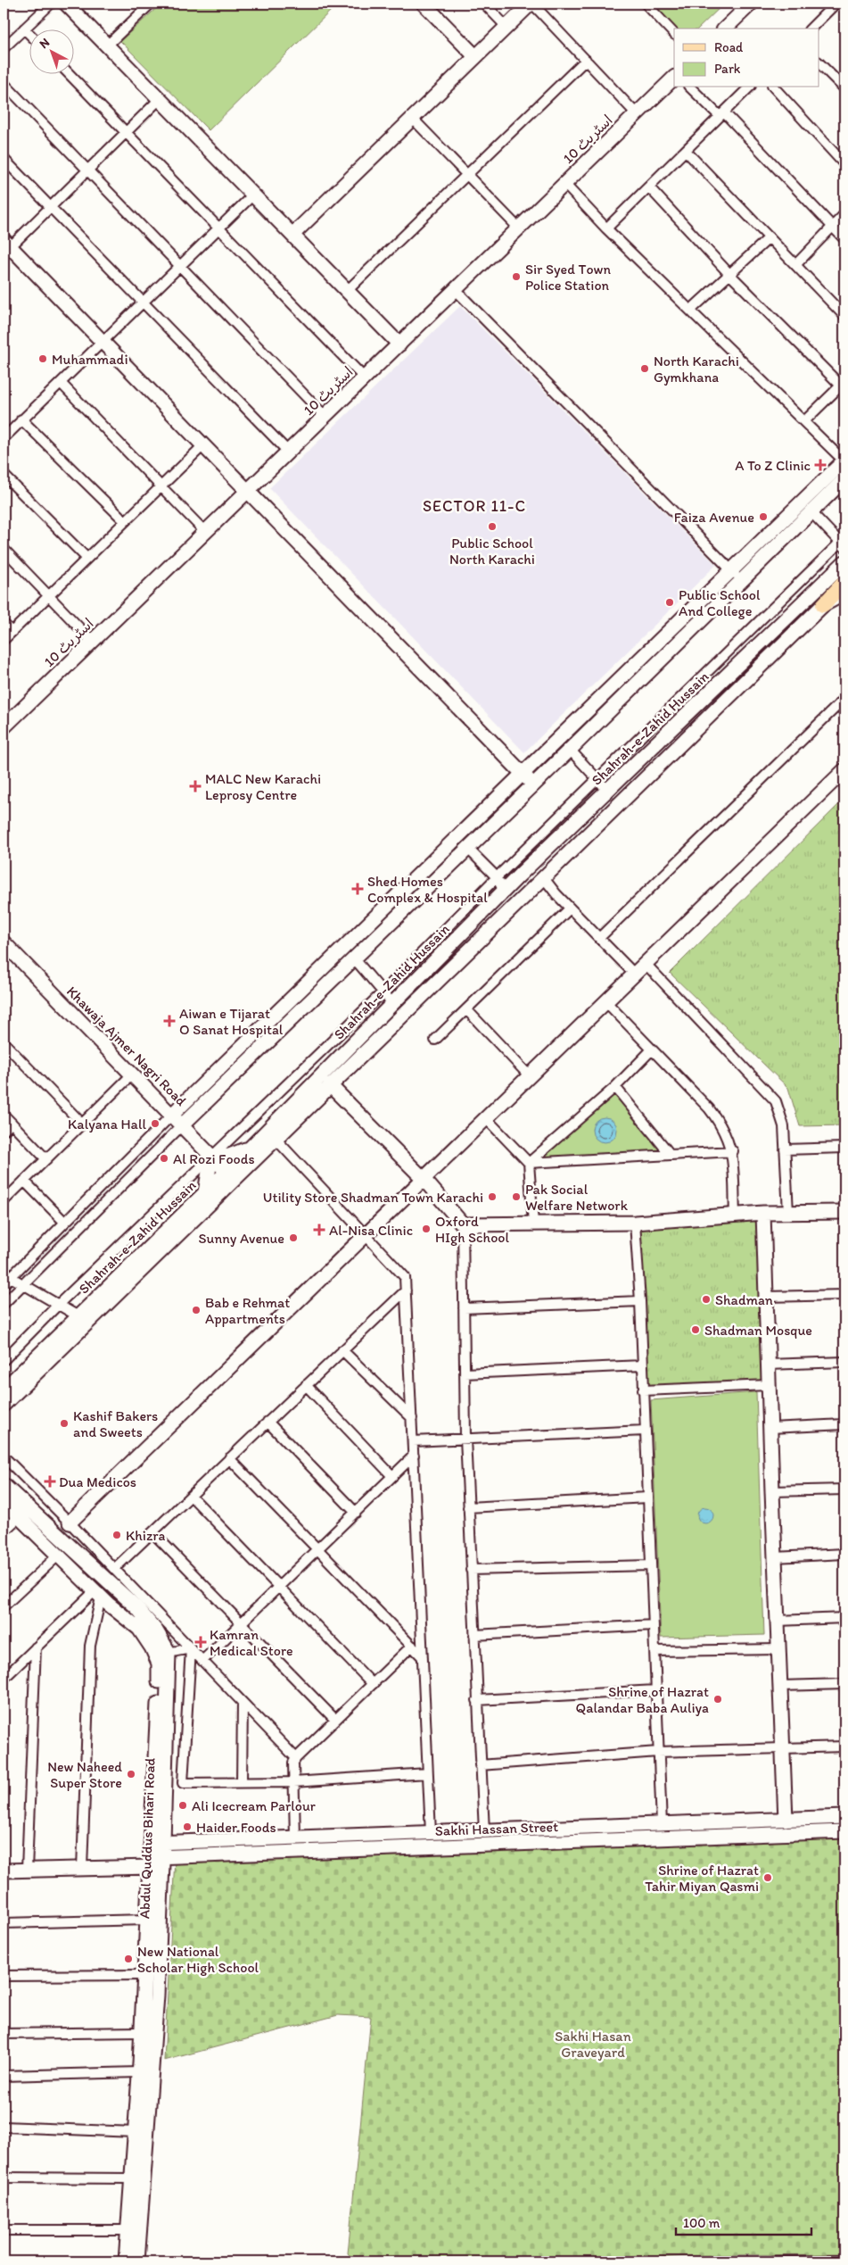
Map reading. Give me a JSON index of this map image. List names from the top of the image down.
{
  "streets": {
    "street": [
      "اسٹریٹ 10",
      "Shahrah-e-Zahid Hussain",
      "Khawaja Ajmer Nagri Road",
      "Sakhi Hassan Street",
      "Abdul Quddus Bihari Road"
    ]
  },
  "crossings": [
    ["Shahrah-e-Zahid Hussain", "Khawaja Ajmer Nagri Road"],
    ["Sakhi Hassan Street", "Abdul Quddus Bihari Road"]
  ],
  "districts": ["SECTOR 11-C"],
  "parks": ["Sakhi Hasan Graveyard"],
  "places": {
    "other": [
      "Sir Syed Town Police Station",
      "Muhammadi",
      "North Karachi Gymkhana",
      "Faiza Avenue",
      "Public School North Karachi",
      "Public School And College",
      "Kalyana Hall",
      "Al Rozi Foods",
      "Utility Store Shadman Town Karachi",
      "Pak Social Welfare Network",
      "Oxford HIgh School",
      "Sunny Avenue",
      "Shadman",
      "Bab e Rehmat Appartments",
      "Shadman Mosque",
      "Kashif Bakers and Sweets",
      "Khizra",
      "Shrine of Hazrat Qalandar Baba Auliya",
      "New Naheed Super Store",
      "Ali Icecream Parlour",
      "Haider Foods",
      "Shrine of Hazrat Tahir Miyan Qasmi",
      "New National Scholar High School"
    ],
    "health": [
      "A To Z Clinic",
      "MALC New Karachi Leprosy Centre",
      "Shed Homes Complex & Hospital",
      "Aiwan e Tijarat O Sanat Hospital",
      "Al-Nisa Clinic",
      "Dua Medicos",
      "Kamran Medical Store"
    ]
  },
  "legend": ["Road", "Park"],
  "scale_bar": "100 m",
  "north": "top left"
}
